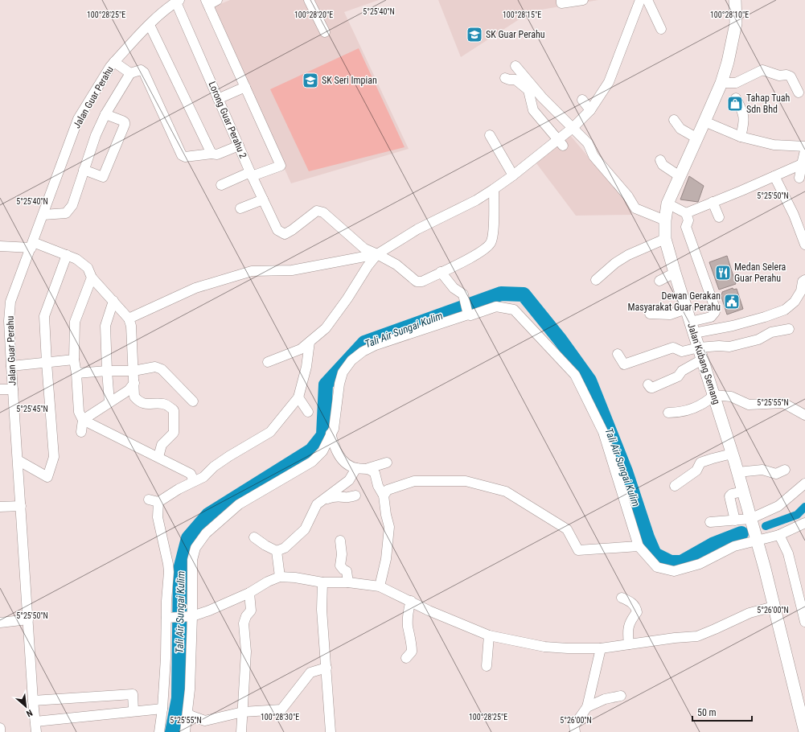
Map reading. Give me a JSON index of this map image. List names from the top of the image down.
{
  "streets": {
    "main road": ["Jalan Kubang Semang"],
    "street": ["Jalan Guar Perahu", "Lorong Guar Perahu 2"]
  },
  "crossings": [
    ["Jalan Guar Perahu", "Lorong Guar Perahu 2"]
  ],
  "water": ["Tali Air Sungai Kulim"],
  "places": {
    "school or university": ["SK Guar Perahu", "SK Seri Impian"],
    "shop": ["Tahap Tuah Sdn Bhd"],
    "restaurant": ["Medan Selera Guar Perahu"],
    "public building": ["Dewan Gerakan Masyarakat Guar Perahu"]
  },
  "scale_bar": "50 m",
  "north": "bottom right",
  "coordinates": [
    "5°25'40\"N",
    "100°28'25\"E",
    "100°28'20\"E",
    "100°28'15\"E",
    "100°28'10\"E",
    "5°25'50\"N",
    "5°25'55\"N",
    "5°25'45\"N",
    "5°26'00\"N",
    "100°28'30\"E"
  ]
}
